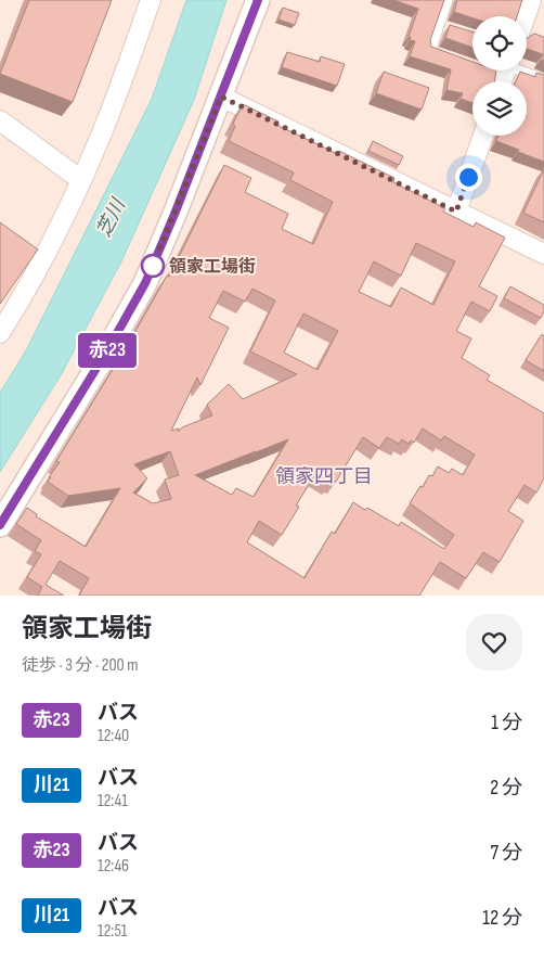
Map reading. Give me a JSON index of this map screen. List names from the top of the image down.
{
  "districts": ["領家四丁目"],
  "water": ["芝川"],
  "places": ["領家工場街"],
  "lines": ["bus line 赤23"],
  "page": {
    "on_map": "赤23",
    "heading": ["領家工場街", "徒歩 · 3 分 · 200 m"],
    "list": [
      {
        "mark": "赤23",
        "name": "バス",
        "note": "12:40",
        "value": "1 分"
      },
      {
        "mark": "川21",
        "name": "バス",
        "note": "12:41",
        "value": "2 分"
      },
      {
        "mark": "赤23",
        "name": "バス",
        "note": "12:46",
        "value": "7 分"
      },
      {
        "mark": "川21",
        "name": "バス",
        "note": "12:51",
        "value": "12 分"
      }
    ]
  }
}
